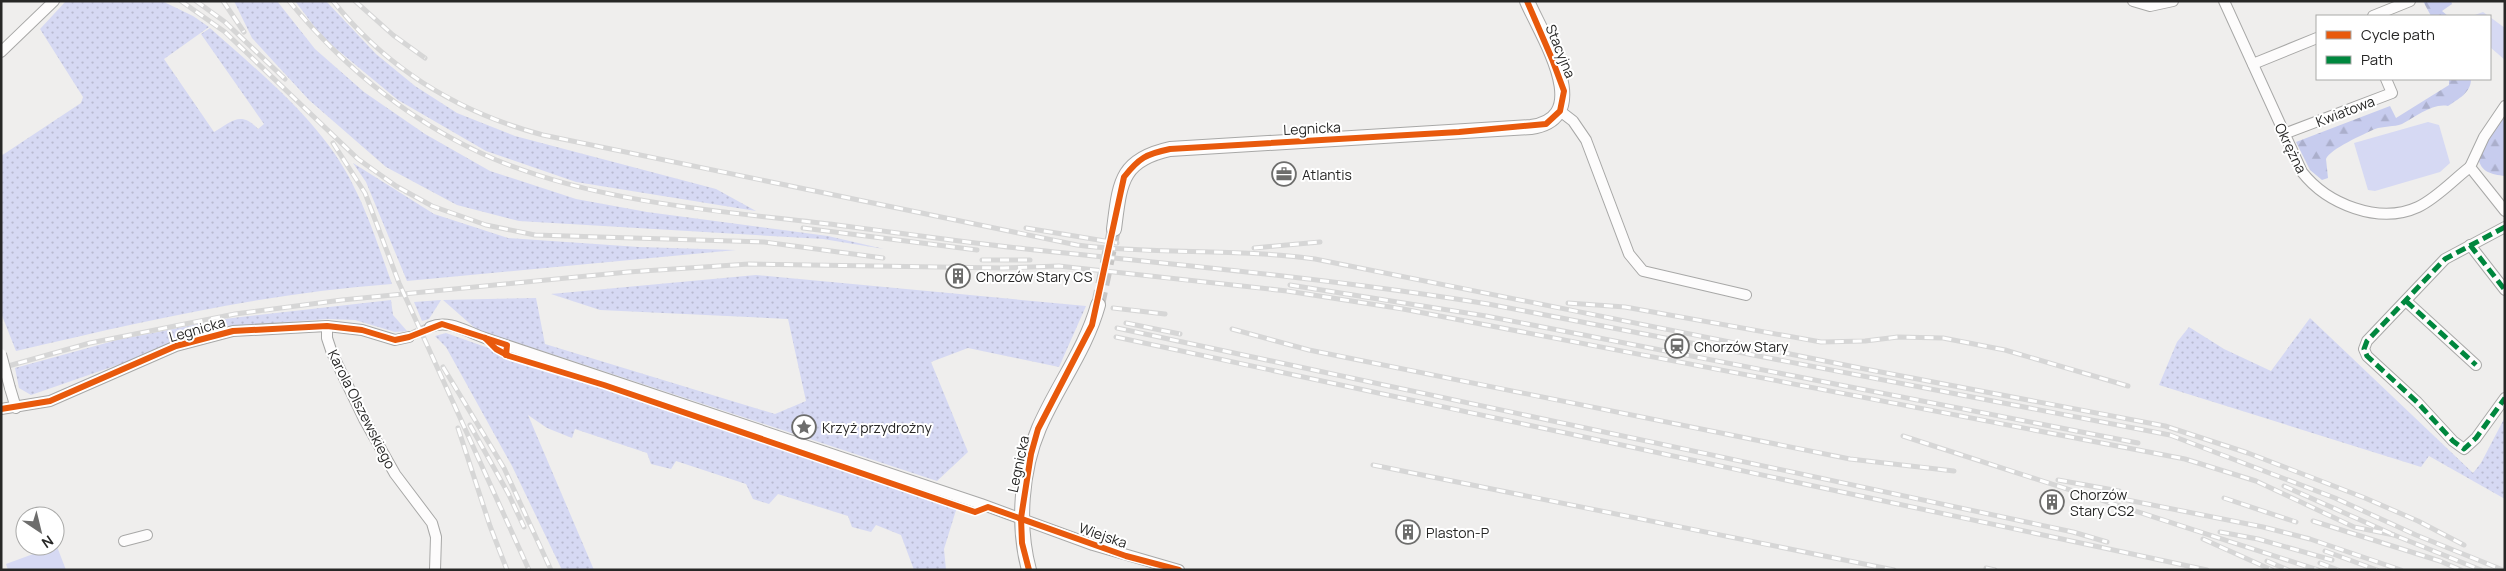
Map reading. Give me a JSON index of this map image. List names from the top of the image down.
{
  "streets": {
    "street": [
      "Stacyjna",
      "Kwiatowa",
      "Legnicka",
      "Okrężna",
      "Karola Olszewskiego",
      "Wiejska"
    ]
  },
  "crossings": [
    ["Stacyjna", "Legnicka"],
    ["Kwiatowa", "Okrężna"],
    ["Legnicka", "Karola Olszewskiego"],
    ["Legnicka", "Wiejska"]
  ],
  "places": {
    "office": ["Atlantis"],
    "building": ["Chorzów Stary CS", "Chorzów Stary CS2", "Plaston-P"],
    "station": ["Chorzów Stary"],
    "place": ["Krzyż przydrożny"]
  },
  "legend": ["Cycle path", "Path"],
  "north": "bottom right"
}
